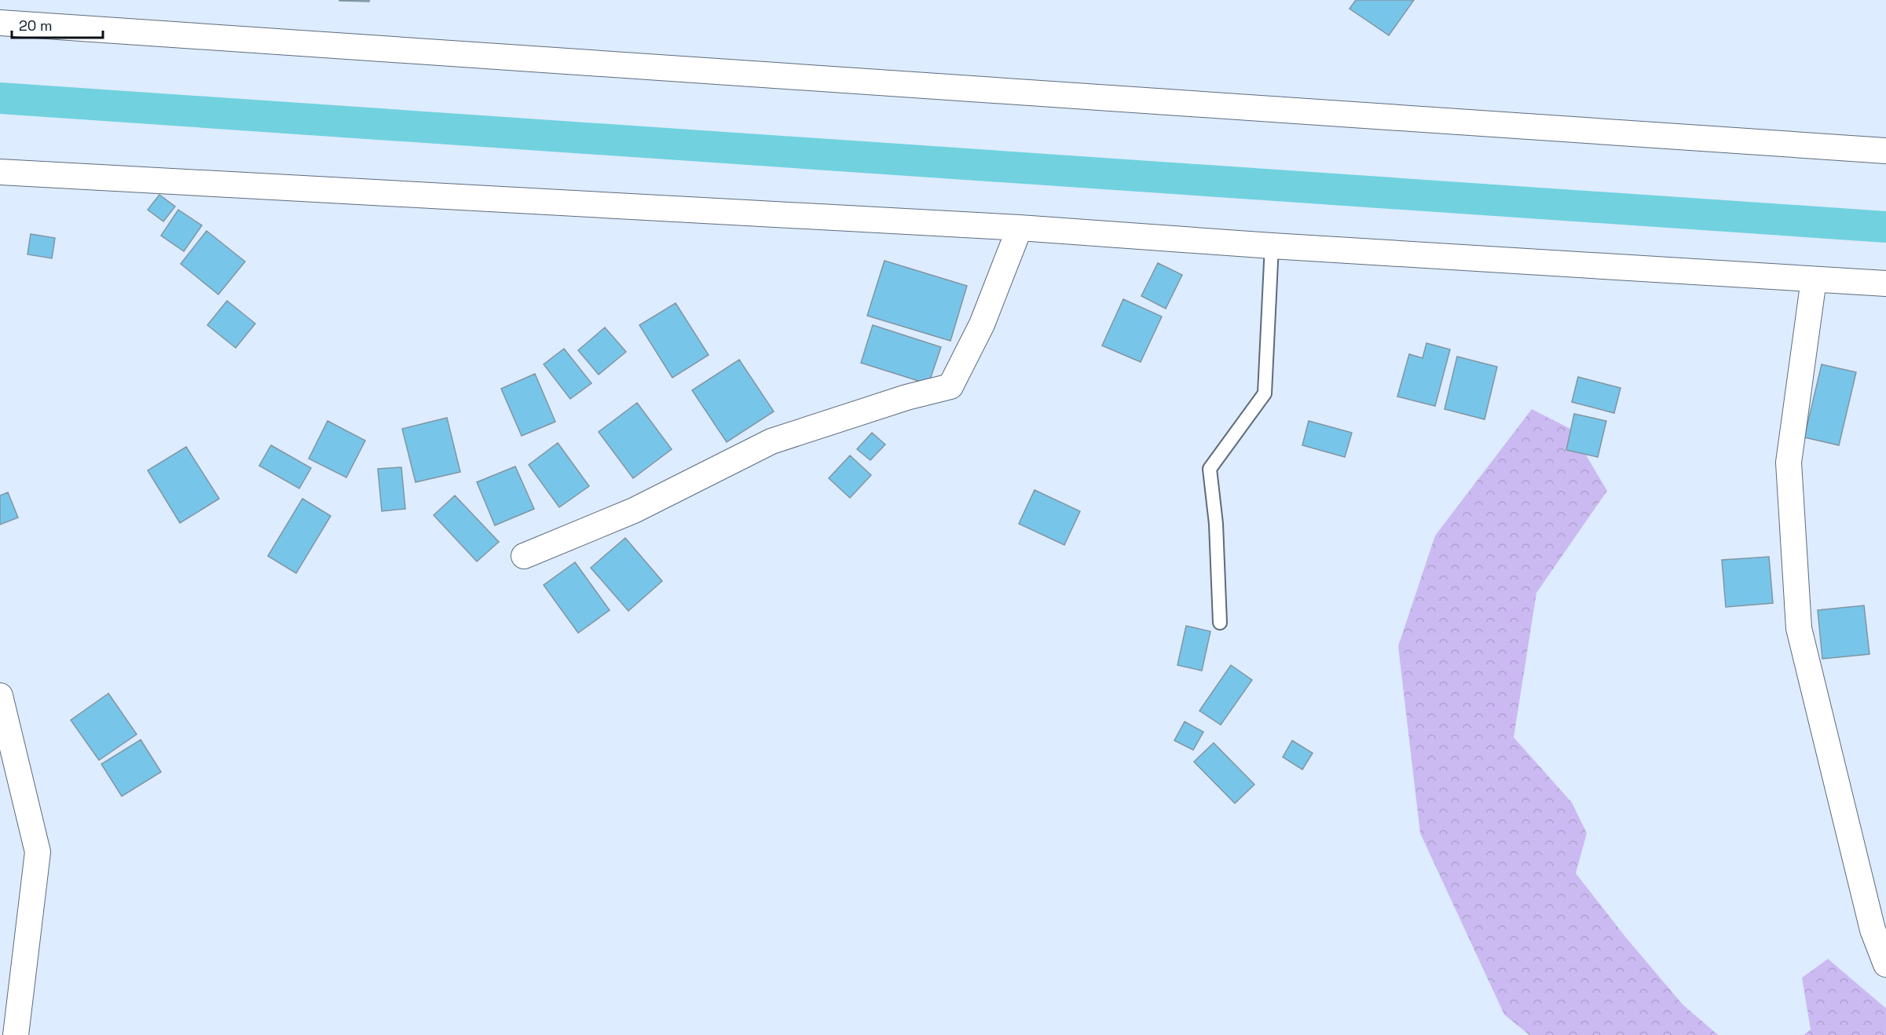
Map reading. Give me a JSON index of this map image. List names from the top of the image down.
{
  "scale_bar": "20 m"
}
